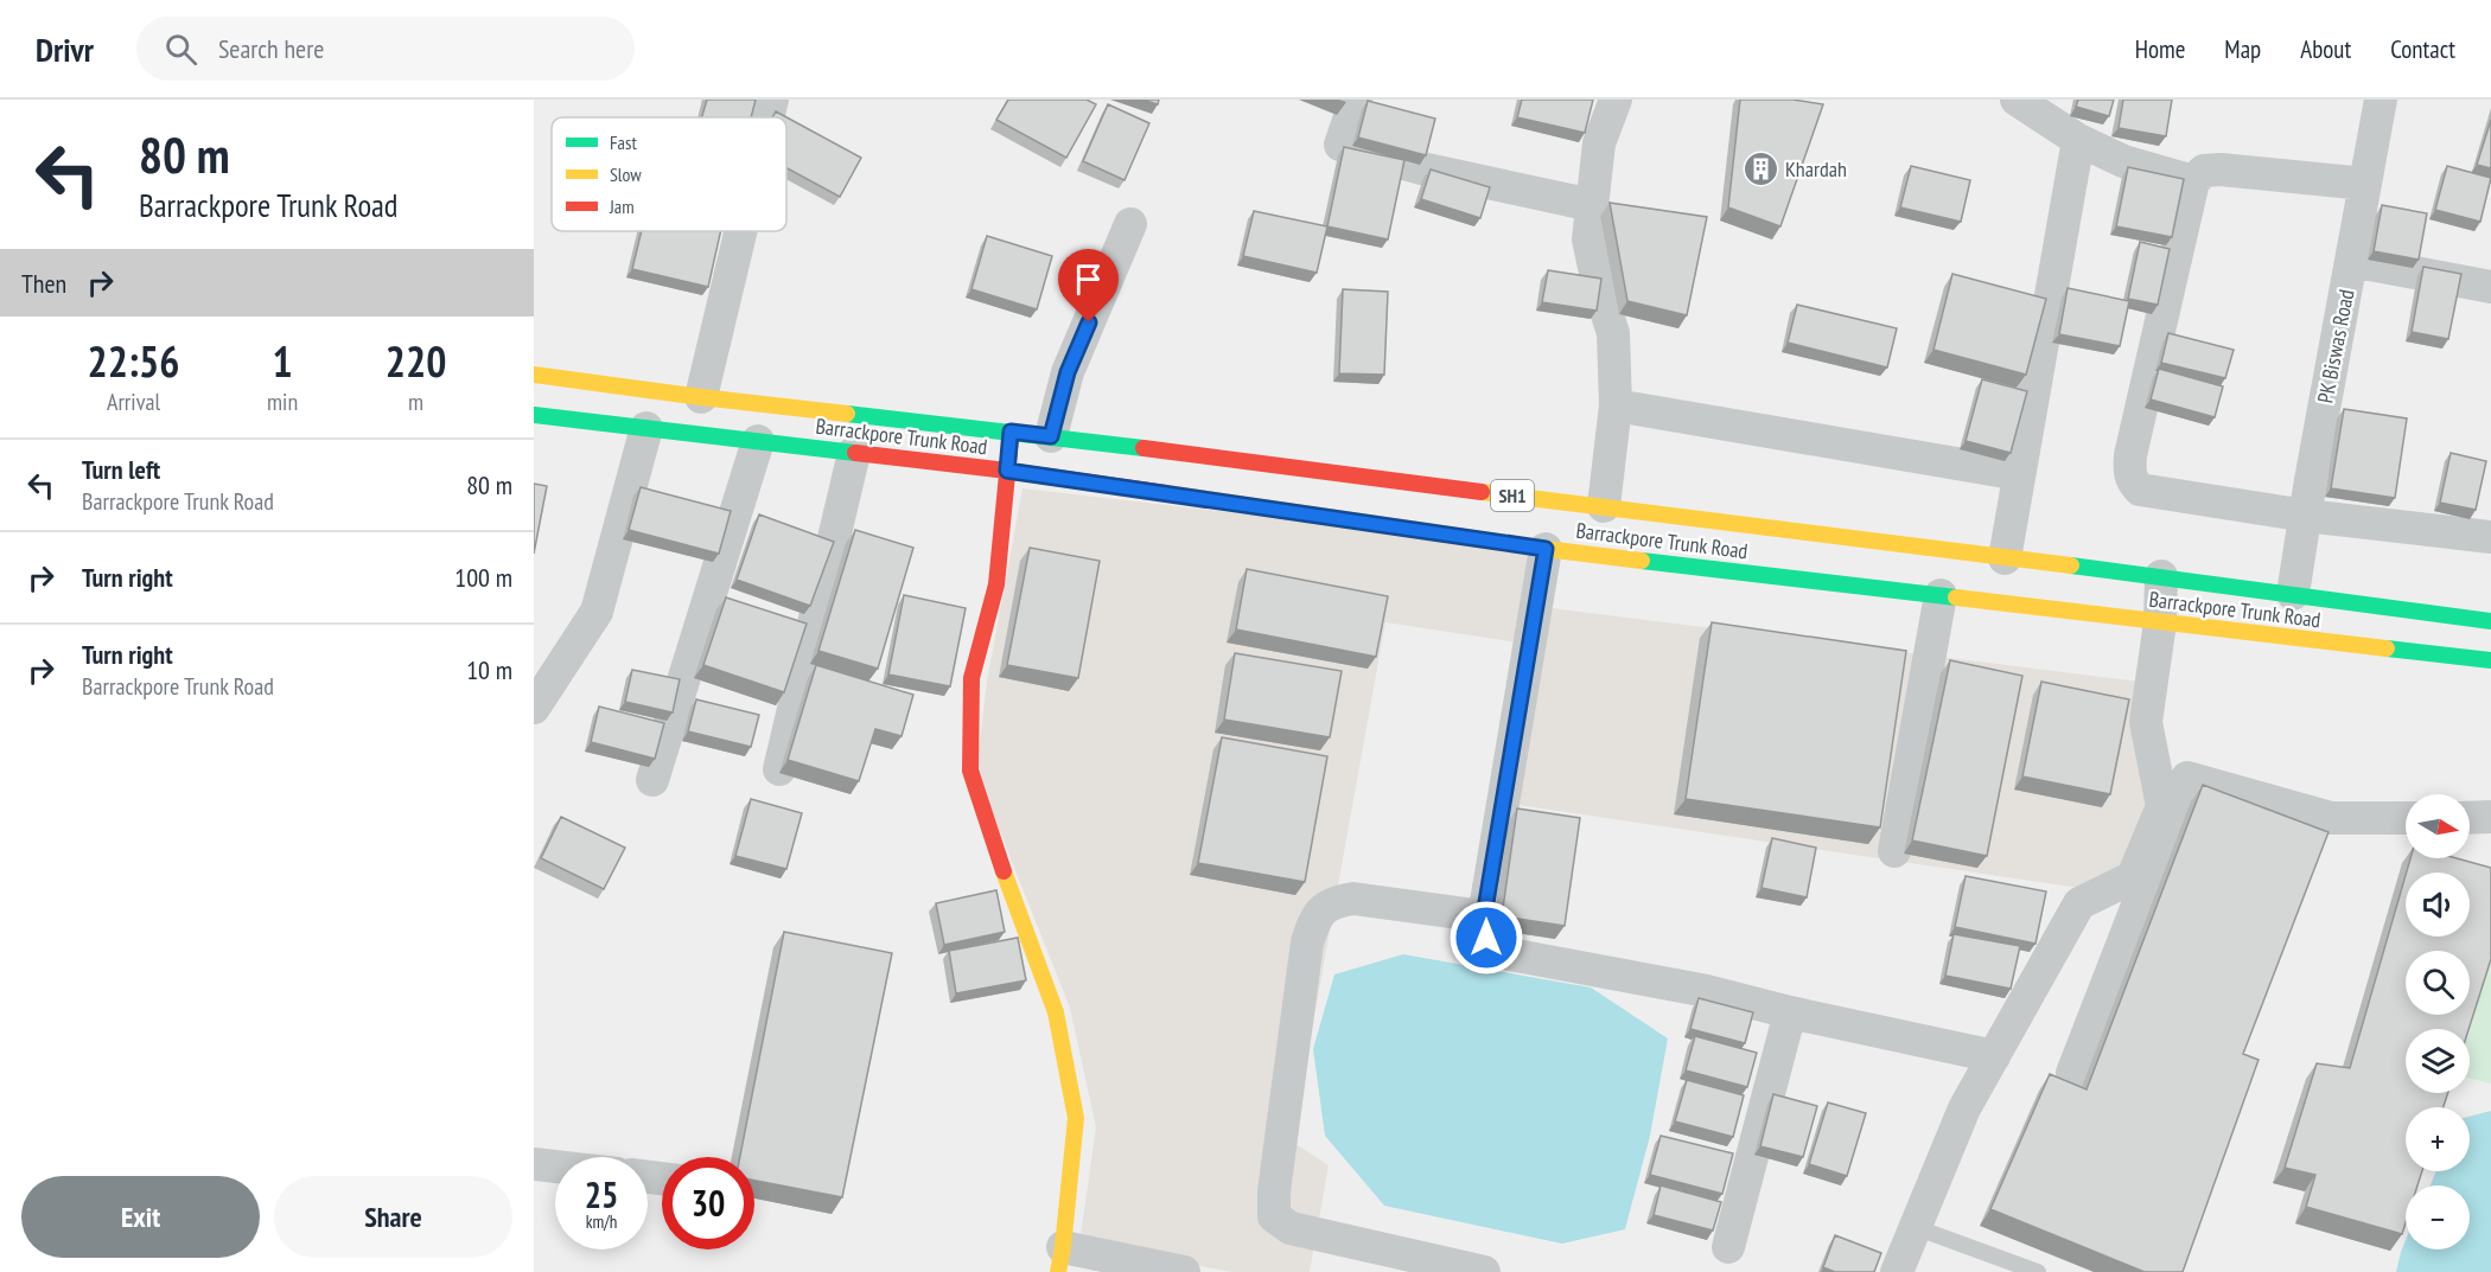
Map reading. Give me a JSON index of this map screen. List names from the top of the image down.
{
  "streets": {
    "main road": ["Barrackpore Trunk Road", "SH1"],
    "street": ["PK Biswas Road"]
  },
  "crossings": [
    ["PK Biswas Road", "Barrackpore Trunk Road"]
  ],
  "places": {
    "building": ["Khardah"]
  },
  "legend": ["Fast", "Slow", "Jam"],
  "north": "right",
  "page": {
    "header": "Drivr",
    "search": "Search here",
    "nav": [
      "Home",
      "Map",
      "About",
      "Contact"
    ],
    "turn": ["80 m", "Barrackpore Trunk Road"],
    "then": "Then",
    "eta": [
      "22:56",
      "Arrival",
      "1",
      "min",
      "220",
      "m"
    ],
    "list": [
      {
        "name": "Turn left",
        "note": "Barrackpore Trunk Road",
        "value": "80 m"
      },
      {
        "name": "Turn right",
        "value": "100 m"
      },
      {
        "name": "Turn right",
        "note": "Barrackpore Trunk Road",
        "value": "10 m"
      }
    ],
    "map_buttons": ["+", "−"],
    "speed": "25 km/h",
    "limit": "30",
    "buttons": ["Exit", "Share"]
  }
}
